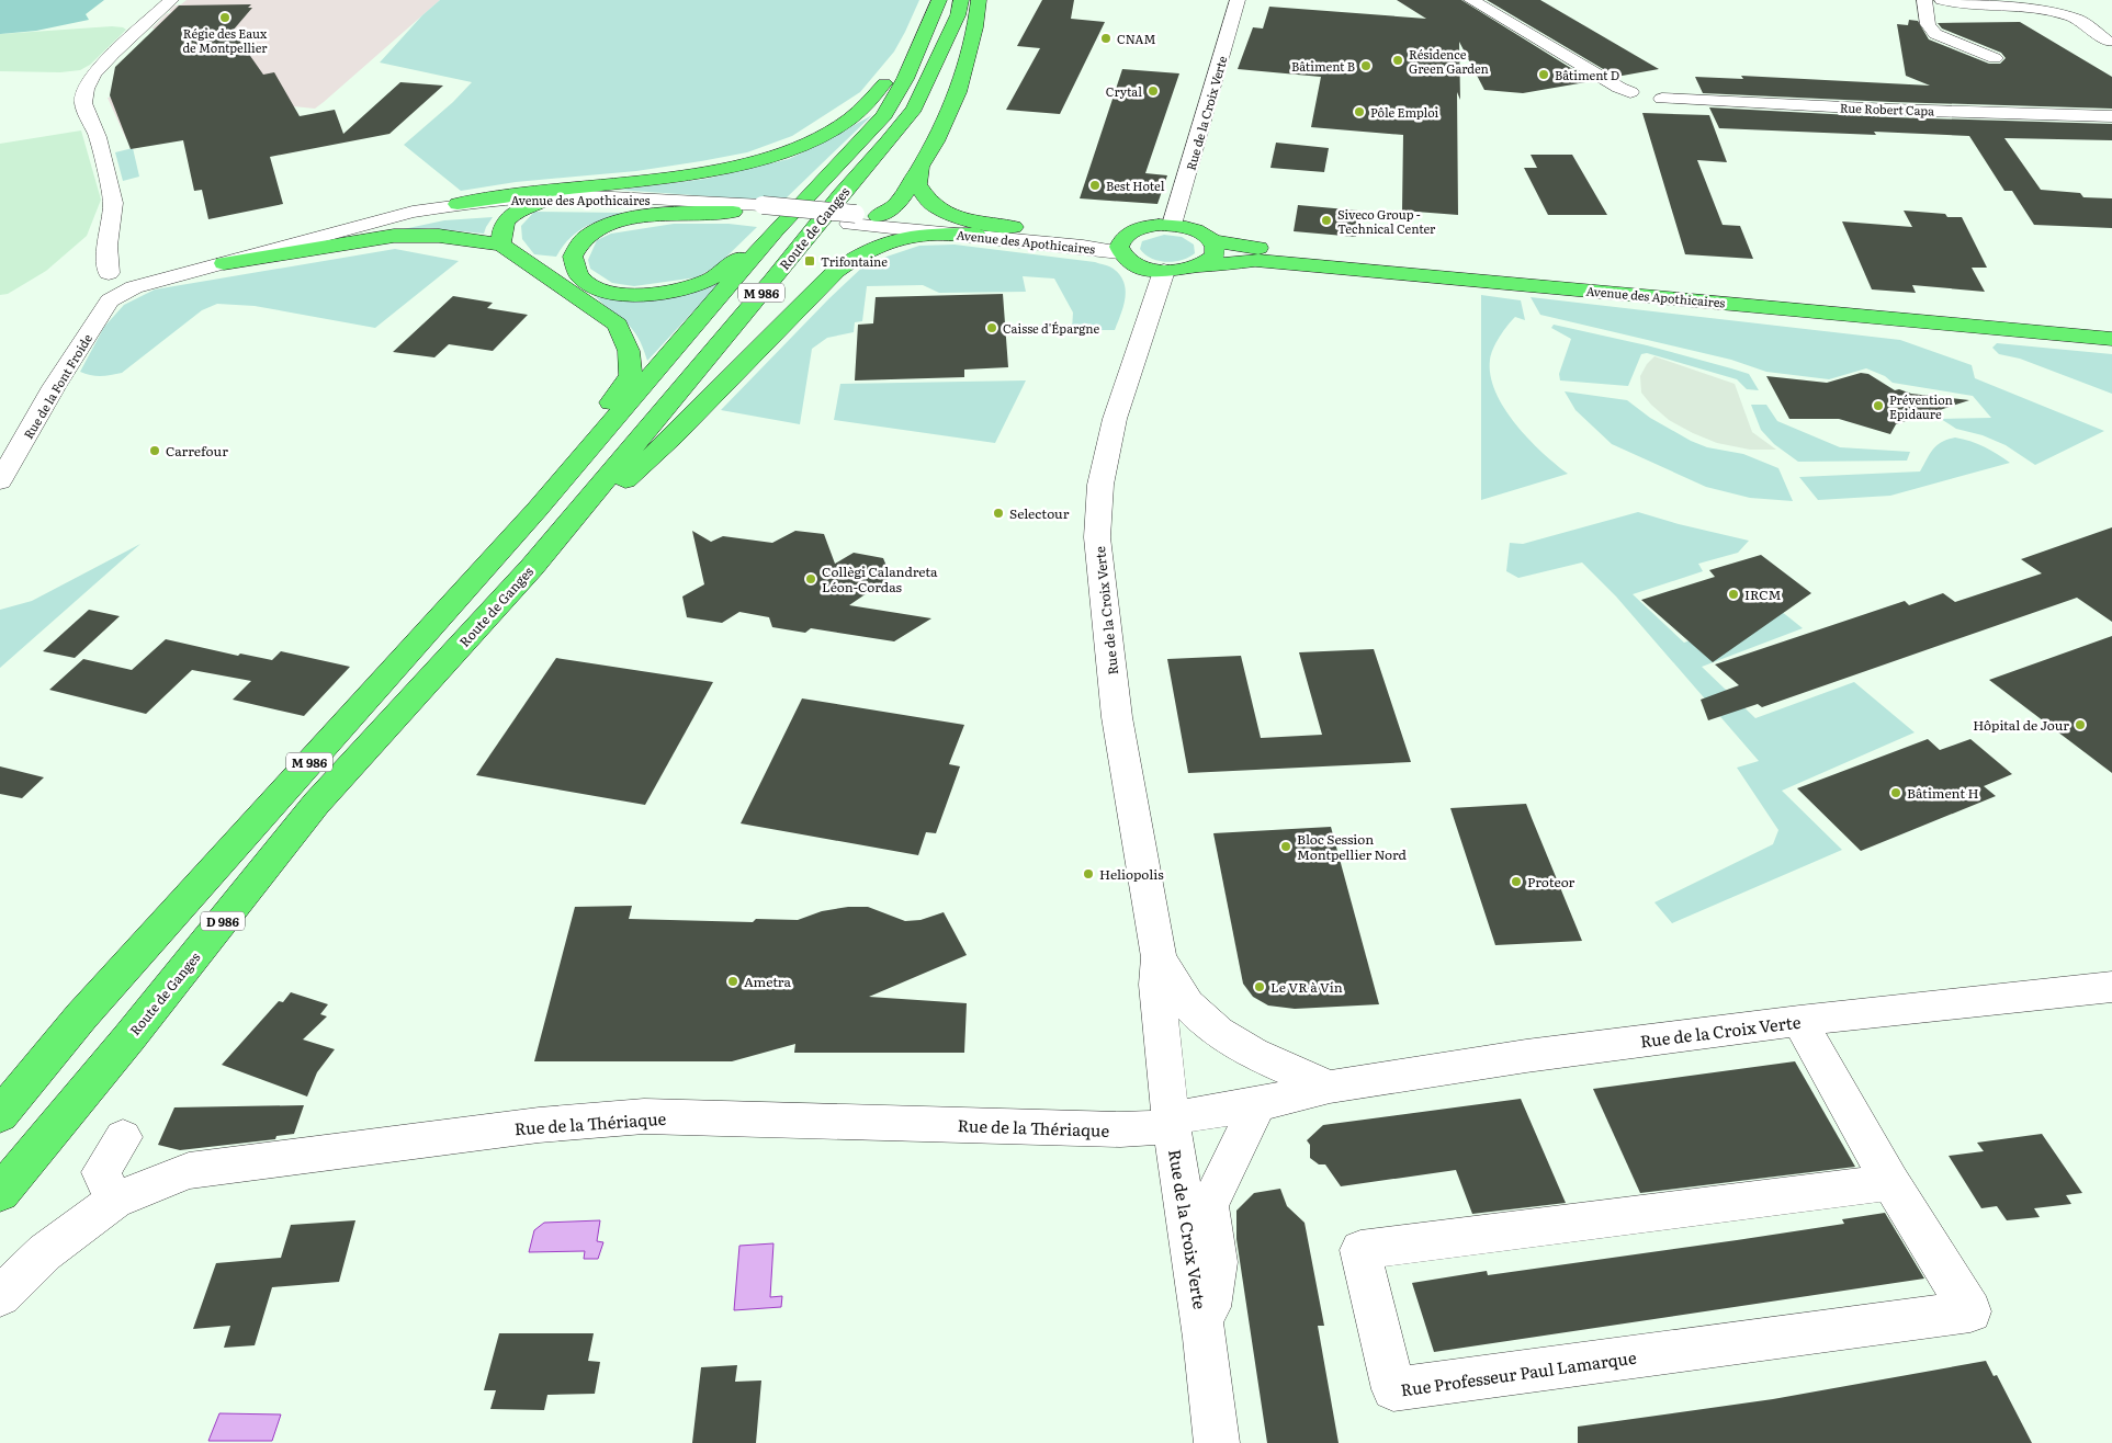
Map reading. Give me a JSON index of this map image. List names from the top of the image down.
{
  "streets": {
    "main road": [
      "Avenue des Apothicaires",
      "Route de Ganges",
      "M 986",
      "D 986"
    ],
    "street": [
      "Rue Robert Capa",
      "Rue de la Croix Verte",
      "Rue de la Font Froide",
      "Rue de la Thériaque",
      "Rue Professeur Paul Lamarque"
    ]
  },
  "crossings": [
    ["Rue de la Croix Verte", "Avenue des Apothicaires"],
    ["Rue de la Croix Verte", "Rue de la Thériaque"],
    ["Rue de la Croix Verte", "Rue Professeur Paul Lamarque"],
    ["Avenue des Apothicaires", "M 986"],
    ["Avenue des Apothicaires", "Rue de la Font Froide"],
    ["Route de Ganges", "M 986"]
  ],
  "places": {
    "other": [
      "Régie des Eaux de Montpellier",
      "CNAM",
      "Résidence Green Garden",
      "Bâtiment B",
      "Bâtiment D",
      "Crytal",
      "Pôle Emploi",
      "Best Hotel",
      "Siveco Group - Technical Center",
      "Caisse d'Épargne",
      "Prévention Epidaure",
      "Carrefour",
      "Selectour",
      "Collègi Calandreta Léon-Cordas",
      "IRCM",
      "Hôpital de Jour",
      "Bâtiment H",
      "Bloc Session Montpellier Nord",
      "Heliopolis",
      "Proteor",
      "Ametra",
      "Le VR à Vin"
    ],
    "transit": ["Trifontaine"]
  }
}
